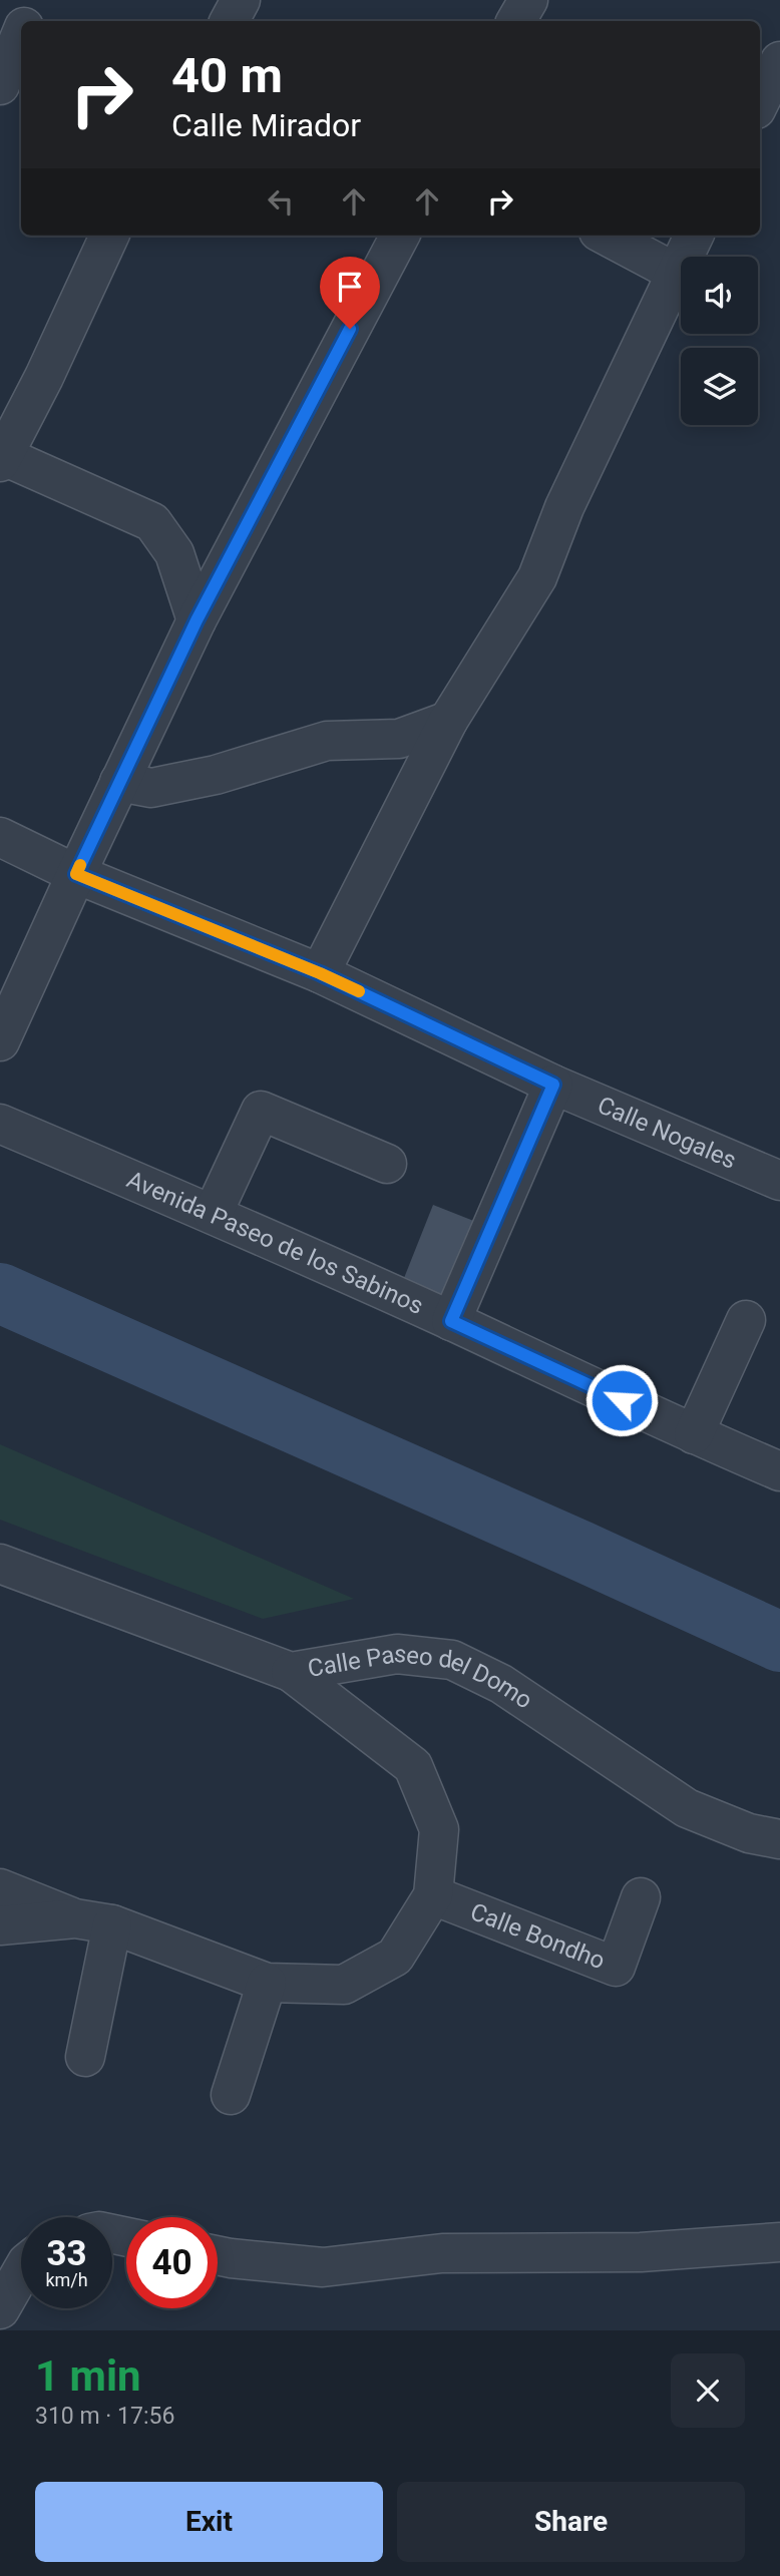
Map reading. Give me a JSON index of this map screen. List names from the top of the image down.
{
  "streets": {
    "street": [
      "Calle Nogales",
      "Avenida Paseo de los Sabinos",
      "Calle Paseo del Domo",
      "Calle Bondho"
    ]
  },
  "page": {
    "turn": ["40 m", "Calle Mirador"],
    "speed": "33 km/h",
    "limit": "40",
    "heading": ["1 min", "310 m · 17:56"],
    "buttons": ["Exit", "Share"]
  }
}
